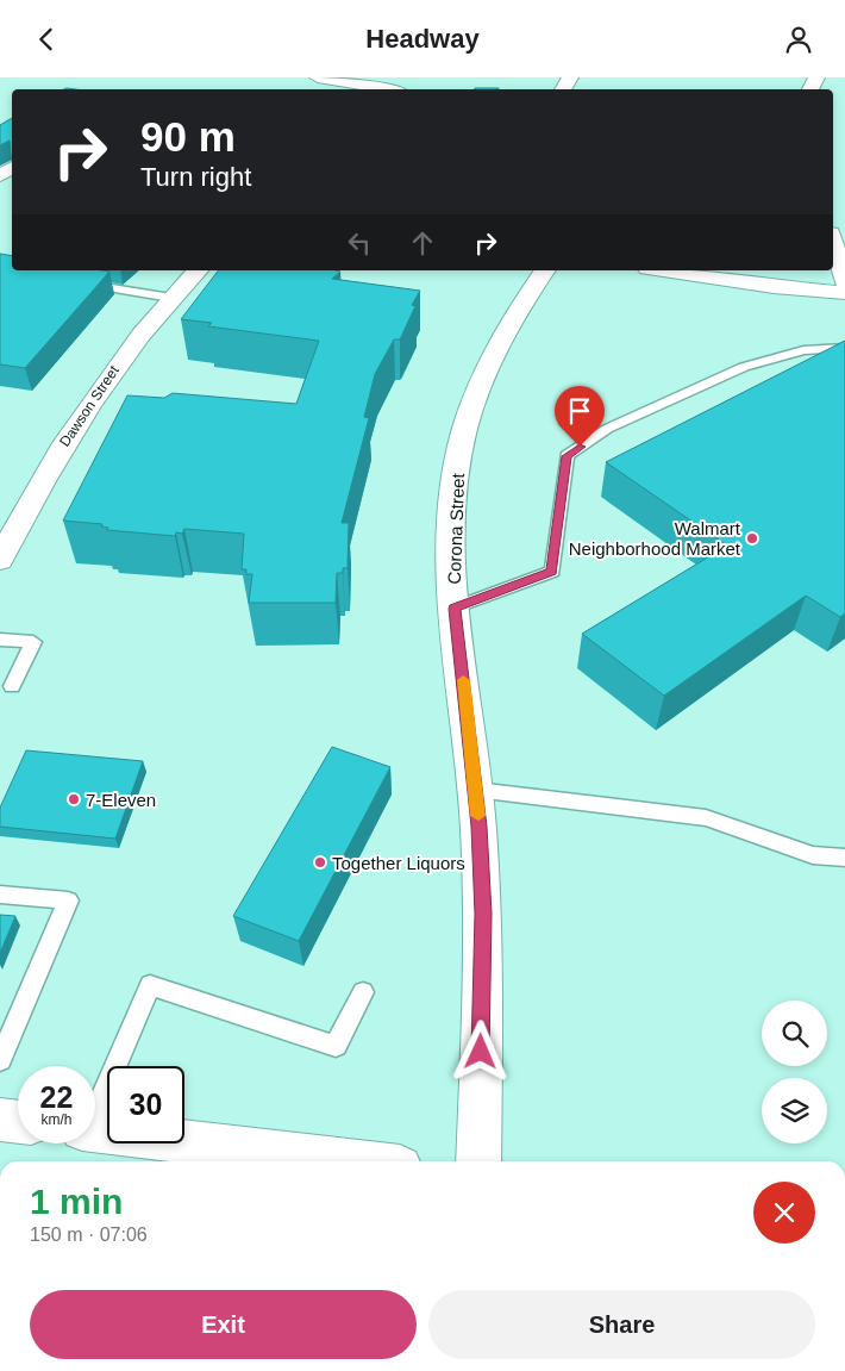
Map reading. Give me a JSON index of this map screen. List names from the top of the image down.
{
  "streets": {
    "street": ["Dawson Street", "Corona Street"]
  },
  "places": ["Walmart Neighborhood Market", "7-Eleven", "Together Liquors"],
  "page": {
    "header": "Headway",
    "turn": ["90 m", "Turn right"],
    "speed": "22 km/h",
    "limit": "30",
    "heading": ["1 min", "150 m · 07:06"],
    "buttons": ["Exit", "Share"]
  }
}
